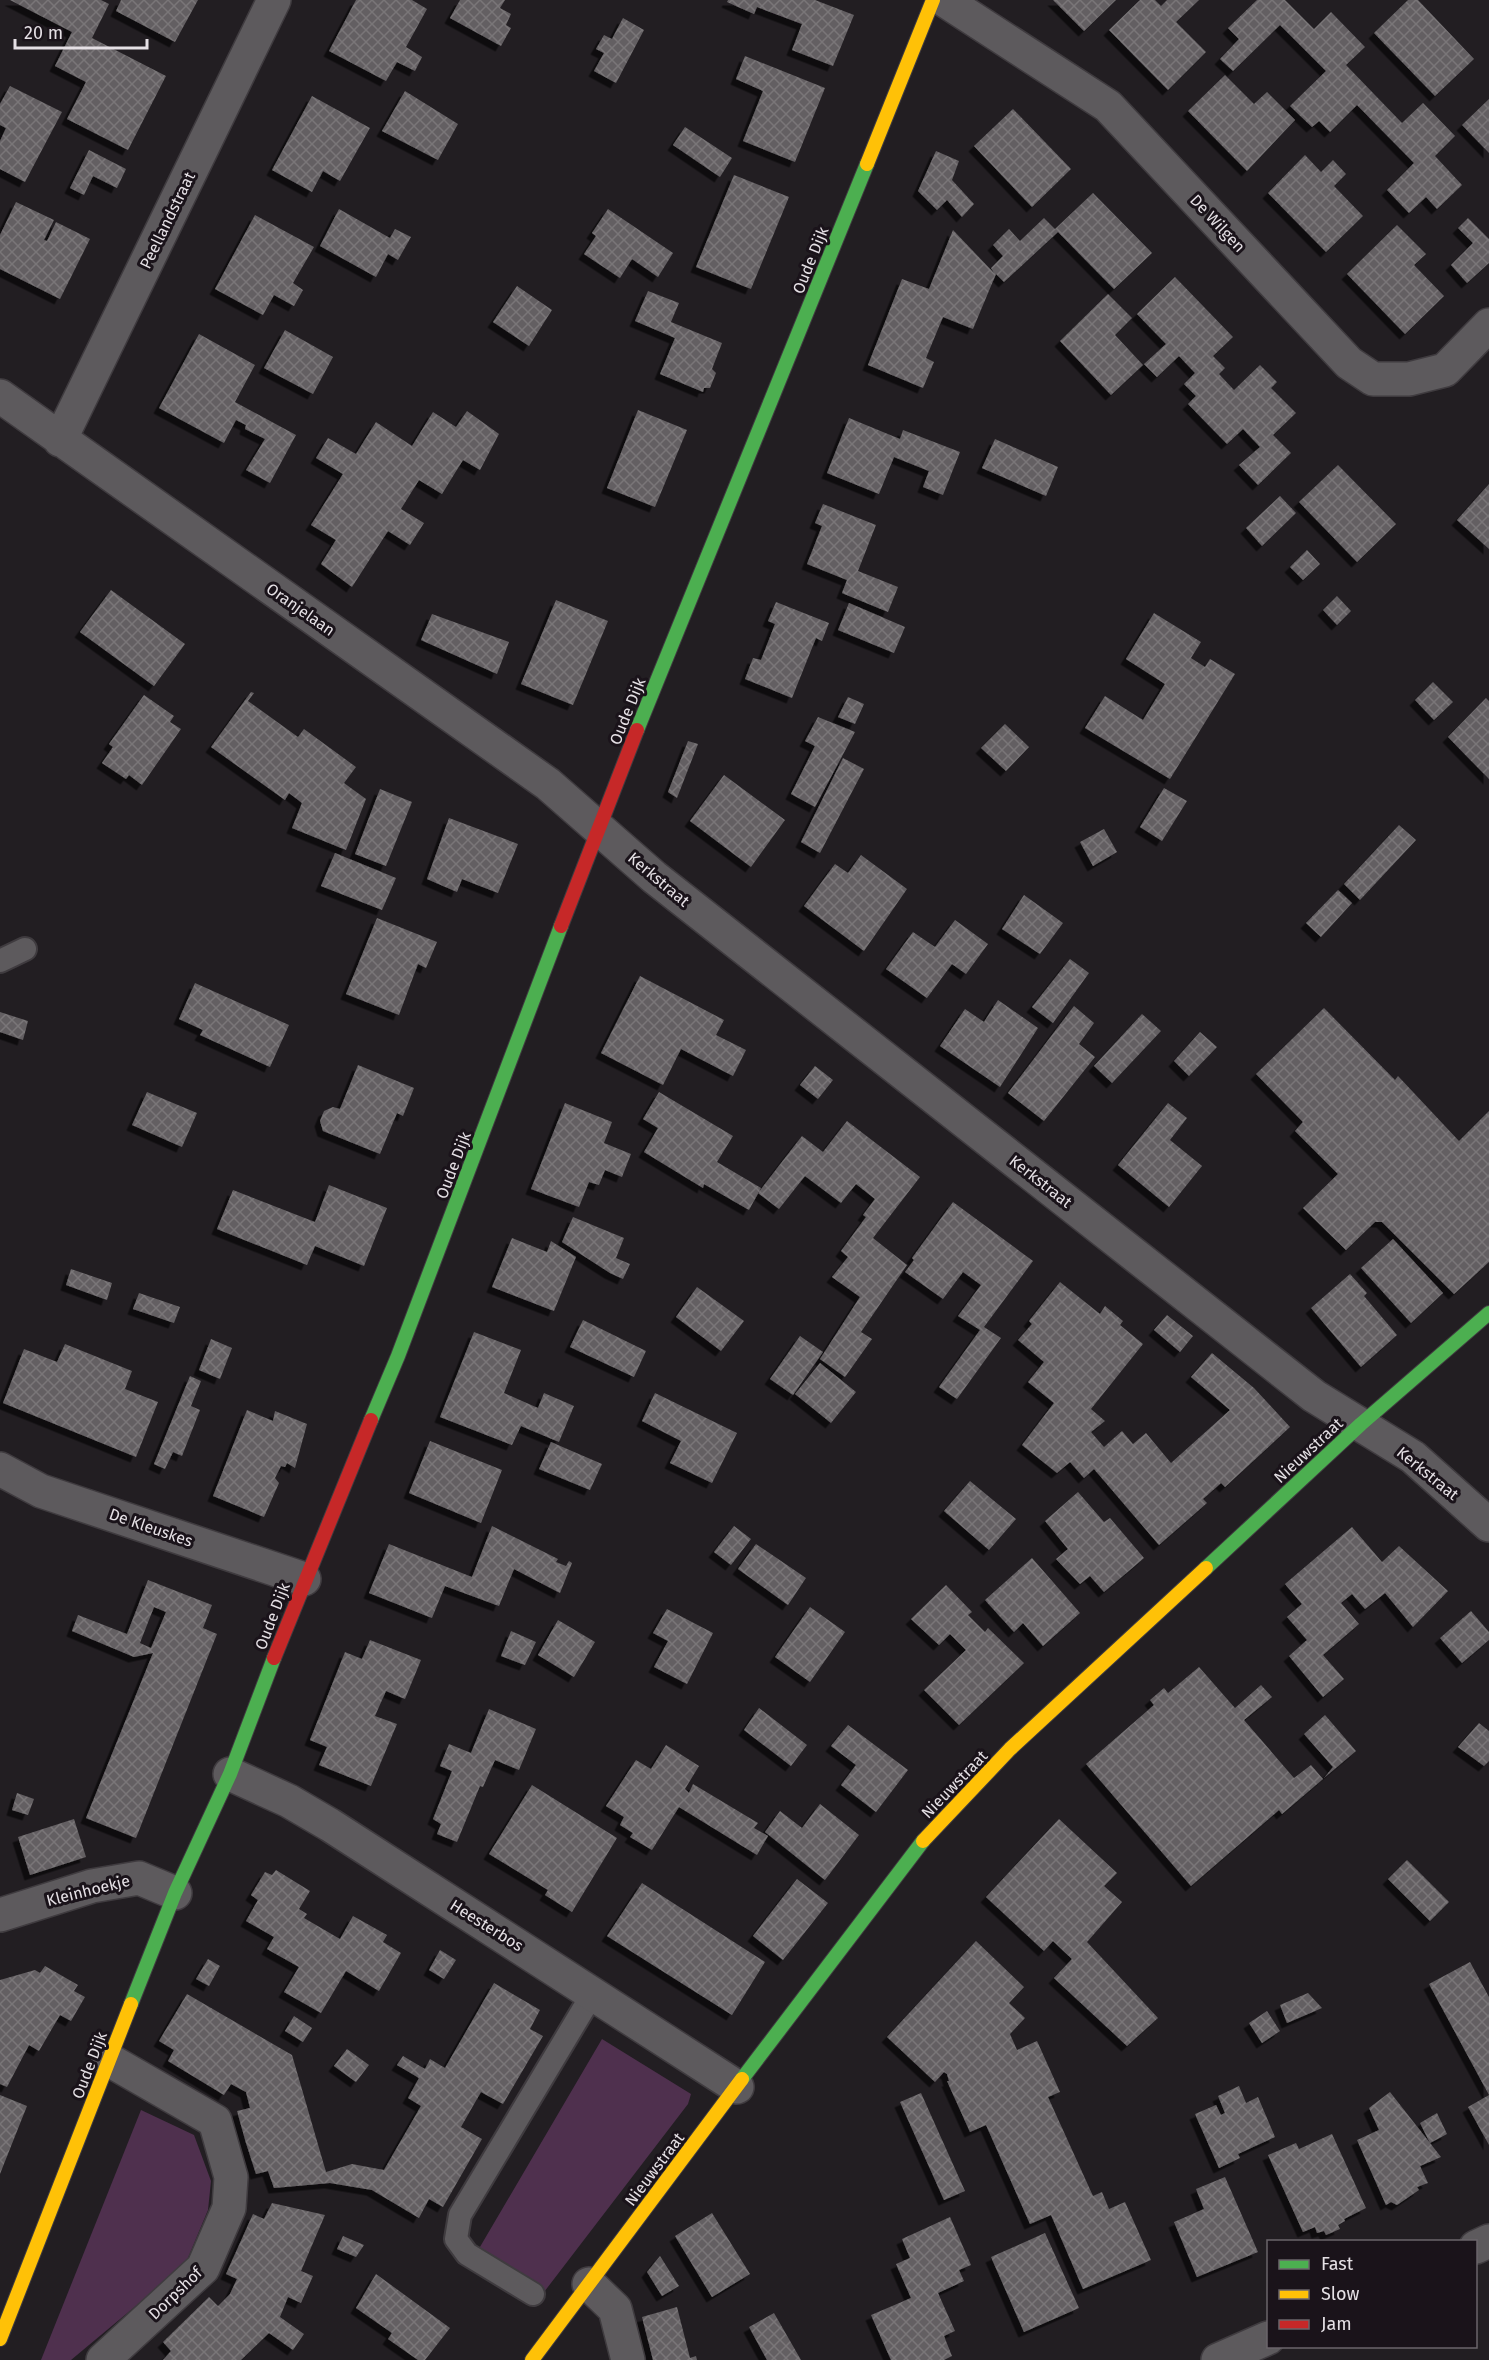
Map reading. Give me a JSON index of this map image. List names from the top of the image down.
{
  "streets": {
    "street": [
      "Peellandstraat",
      "De Wilgen",
      "Oude Dijk",
      "Oranjelaan",
      "Kerkstraat",
      "Nieuwstraat",
      "De Kleuskes",
      "Kleinhoekje",
      "Heesterbos",
      "Dorpshof"
    ]
  },
  "crossings": [
    ["Peellandstraat", "Oranjelaan"],
    ["Oude Dijk", "Oranjelaan"],
    ["Oude Dijk", "Kerkstraat"],
    ["Oude Dijk", "De Kleuskes"],
    ["Oude Dijk", "Kleinhoekje"],
    ["Oude Dijk", "Heesterbos"],
    ["Oude Dijk", "Dorpshof"],
    ["Oranjelaan", "Kerkstraat"],
    ["Kerkstraat", "Nieuwstraat"],
    ["Nieuwstraat", "Heesterbos"]
  ],
  "legend": ["Fast", "Slow", "Jam"],
  "scale_bar": "20 m"
}
